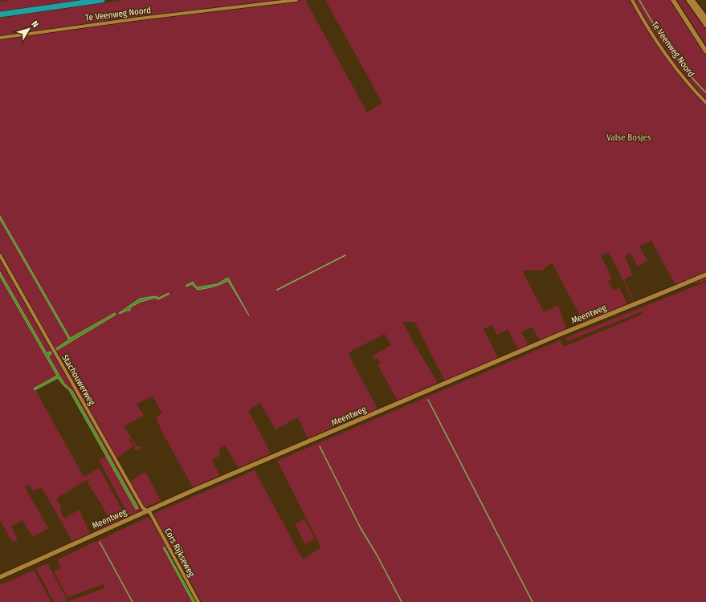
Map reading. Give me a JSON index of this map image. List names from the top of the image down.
{
  "streets": {
    "street": [
      "Te Veenweg Noord",
      "Meentweg",
      "Stachouwerweg",
      "Cors Rijkseweg"
    ]
  },
  "crossings": [
    ["Meentweg", "Stachouwerweg"],
    ["Meentweg", "Cors Rijkseweg"],
    ["Stachouwerweg", "Cors Rijkseweg"]
  ],
  "parks": ["Valse Bosjes"],
  "north": "top right"
}
